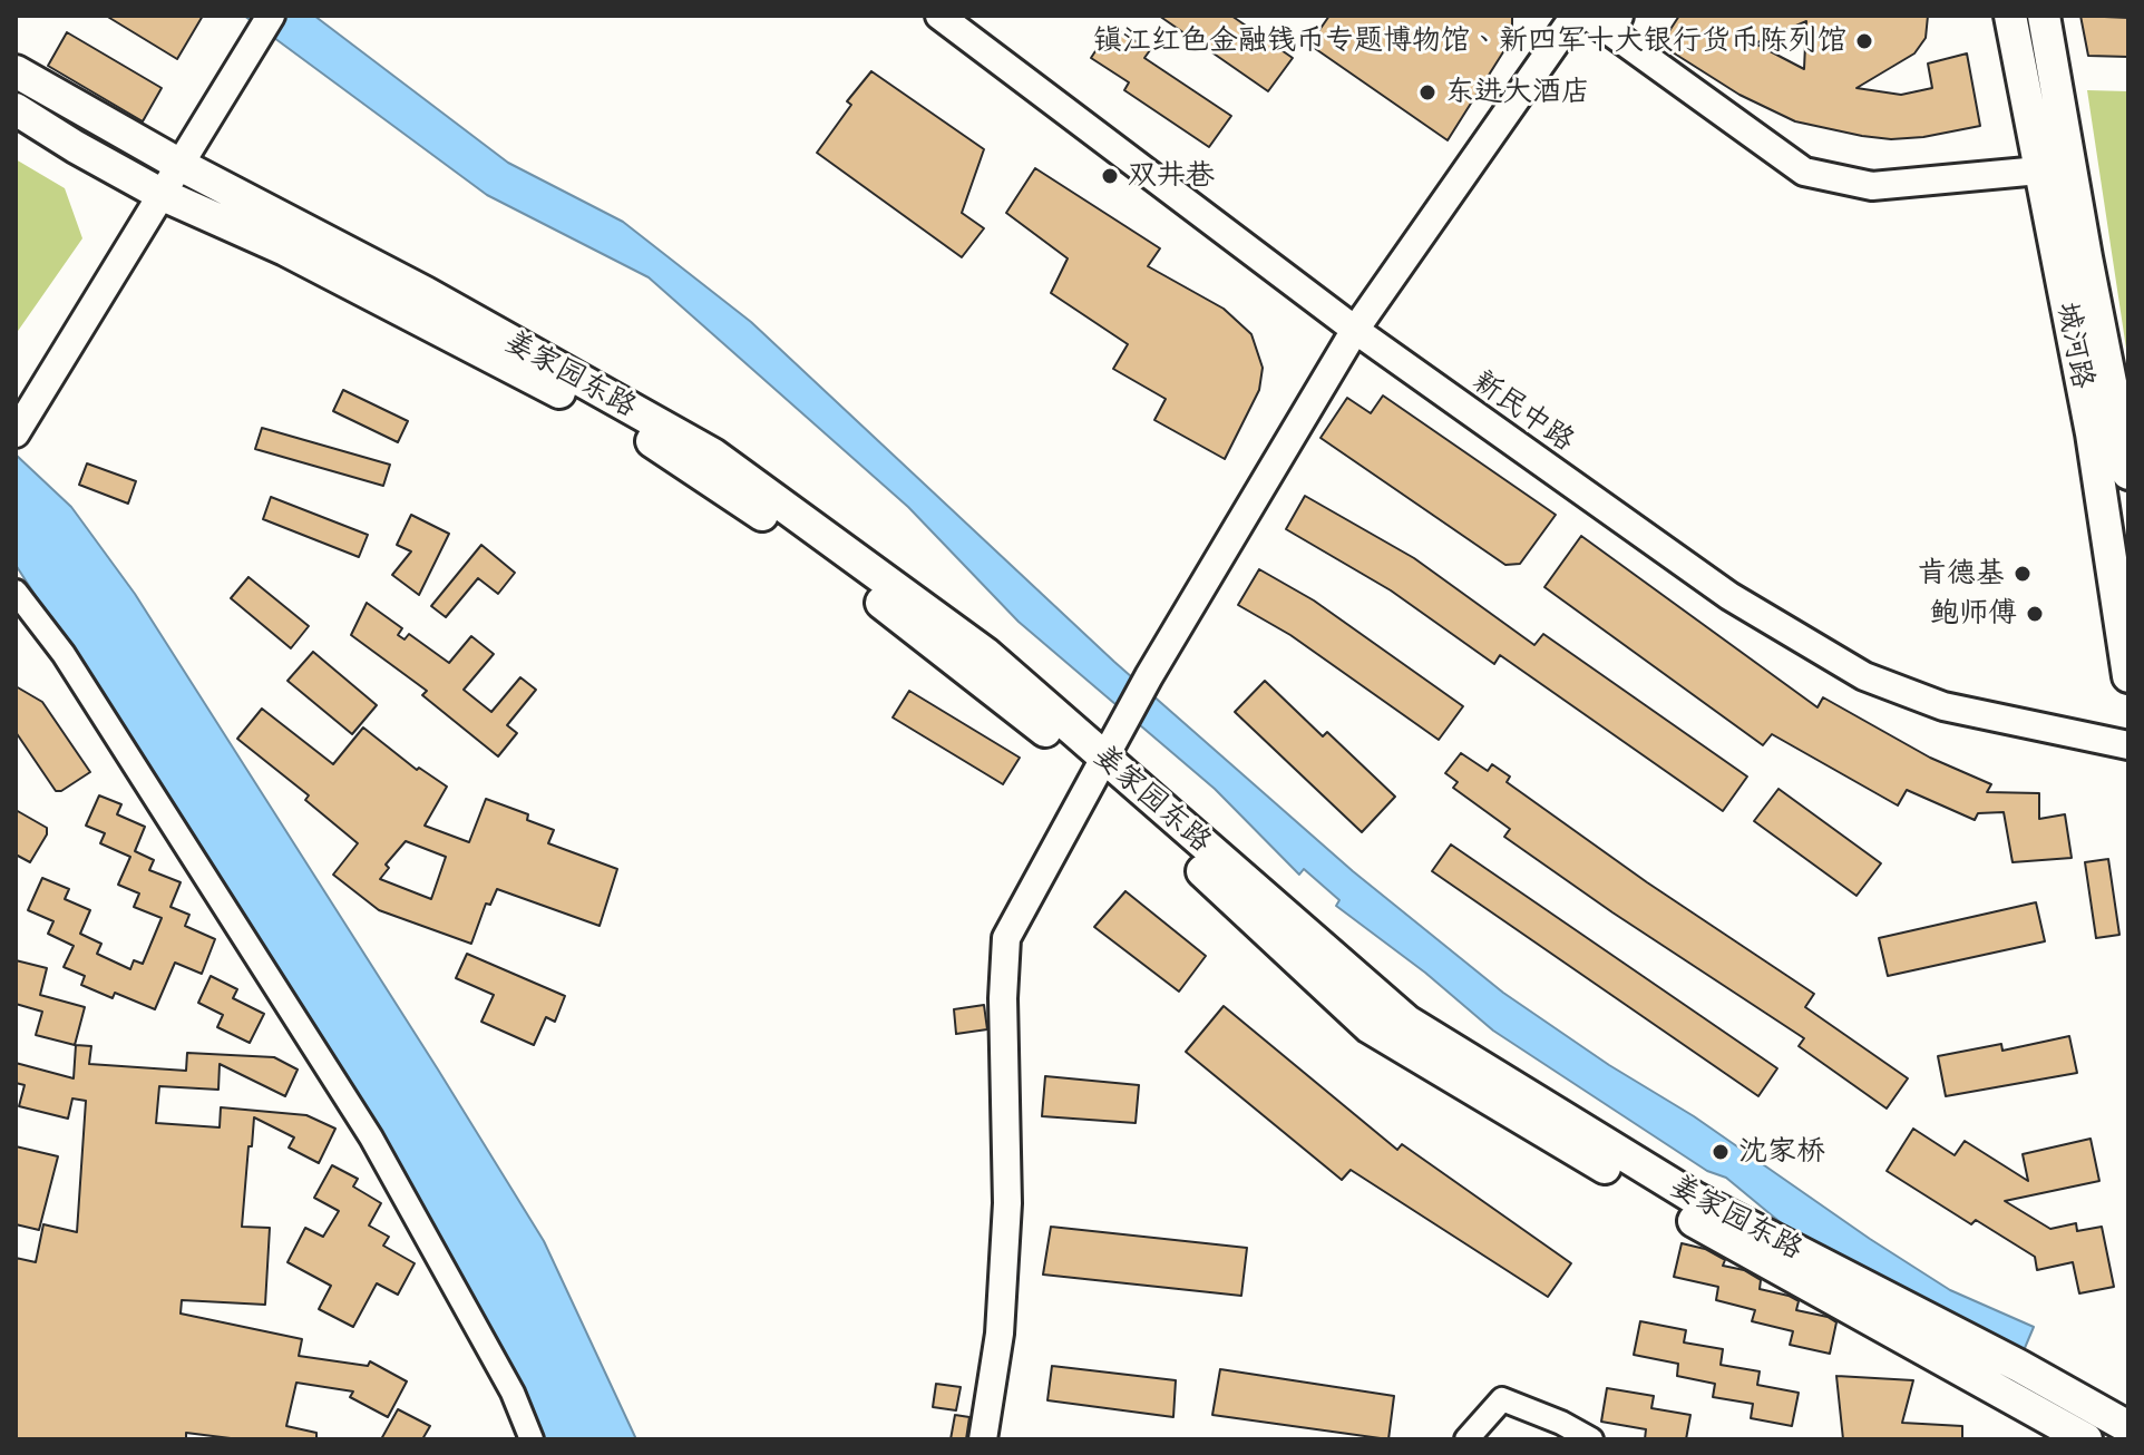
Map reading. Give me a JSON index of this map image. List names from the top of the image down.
{
  "streets": {
    "main road": ["城河路", "姜家园东路"],
    "street": ["新民中路"]
  },
  "places": [
    "镇江红色金融钱币专题博物馆、新四军十大银行货币陈列馆",
    "东进大酒店",
    "双井巷",
    "肯德基",
    "鲍师傅",
    "沈家桥"
  ]
}
